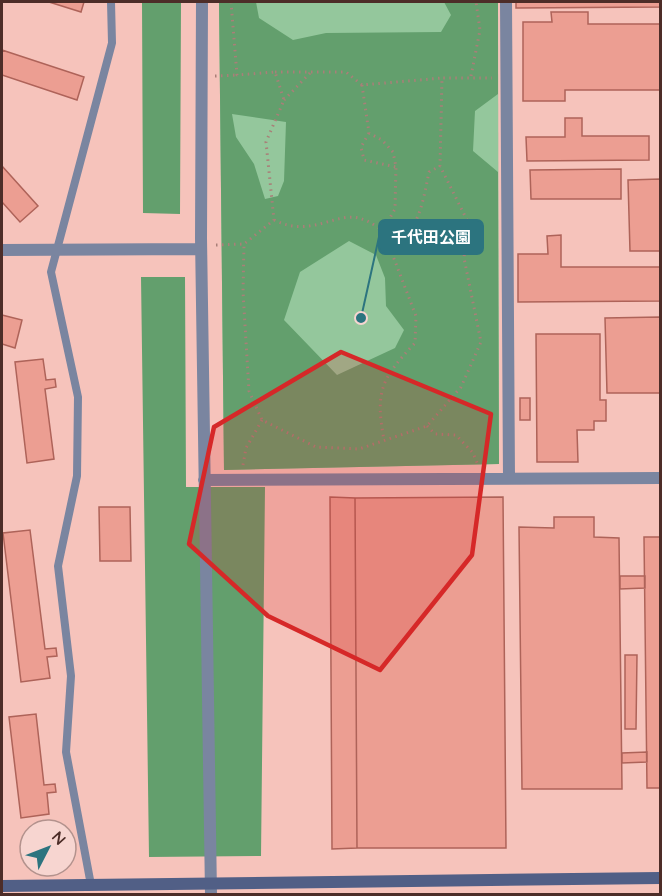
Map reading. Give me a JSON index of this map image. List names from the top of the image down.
{
  "places": ["千代田公園"],
  "north": "top right"
}
